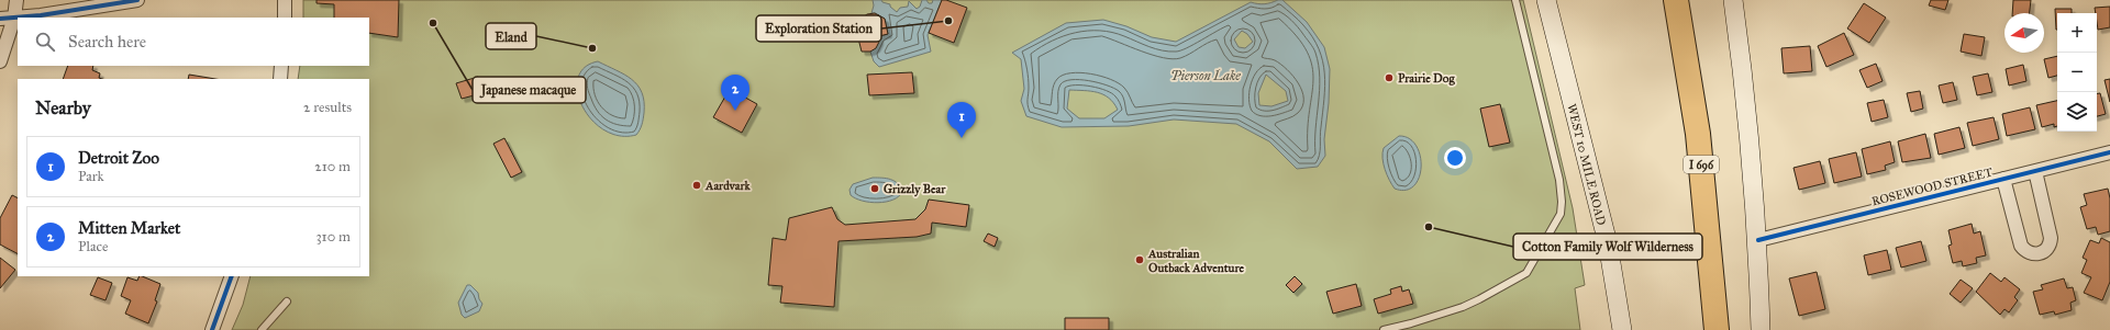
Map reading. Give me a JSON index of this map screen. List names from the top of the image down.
{
  "streets": {
    "highway": ["I 696"],
    "main road": ["WEST 10 MILE ROAD"],
    "street": ["ROSEWOOD STREET"]
  },
  "water": ["Pierson Lake"],
  "places": [
    "Exploration Station",
    "Japanese macaque",
    "Eland",
    "Prairie Dog",
    "Aardvark",
    "Grizzly Bear",
    "Cotton Family Wolf Wilderness",
    "Australian Outback Adventure"
  ],
  "north": "left",
  "page": {
    "map_buttons": ["+", "−"],
    "search": "Search here",
    "pins": ["2", "1"],
    "heading": ["Nearby", "2 results"],
    "list": [
      {
        "mark": "1",
        "name": "Detroit Zoo",
        "note": "Park",
        "value": "210 m"
      },
      {
        "mark": "2",
        "name": "Mitten Market",
        "note": "Place",
        "value": "310 m"
      }
    ]
  }
}
